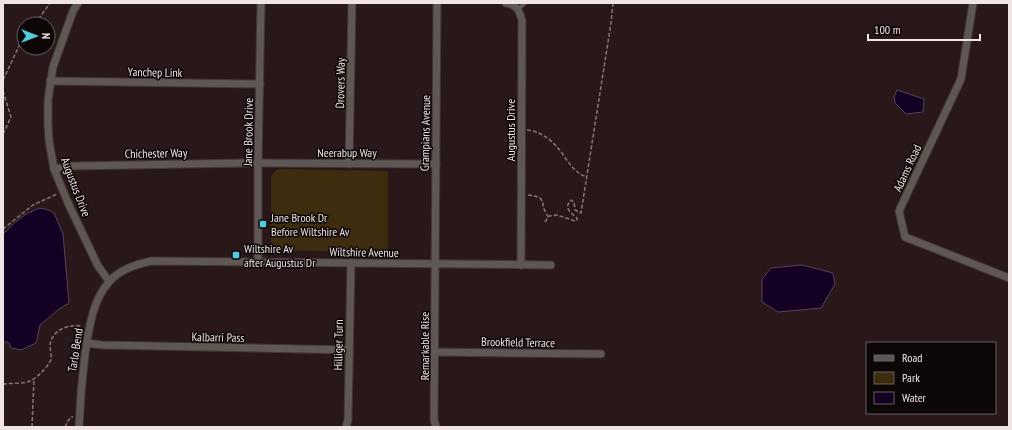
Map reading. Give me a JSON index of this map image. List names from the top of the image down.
{
  "streets": {
    "street": [
      "Yanchep Link",
      "Drovers Way",
      "Augustus Drive",
      "Jane Brook Drive",
      "Grampians Avenue",
      "Neerabup Way",
      "Chichester Way",
      "Adams Road",
      "Wiltshire Avenue",
      "Kalbarri Pass",
      "Brookfield Terrace",
      "Hilliger Turn",
      "Remarkable Rise",
      "Tarlo Bend"
    ]
  },
  "crossings": [
    ["Yanchep Link", "Augustus Drive"],
    ["Yanchep Link", "Jane Brook Drive"],
    ["Drovers Way", "Neerabup Way"],
    ["Augustus Drive", "Chichester Way"],
    ["Augustus Drive", "Wiltshire Avenue"],
    ["Augustus Drive", "Tarlo Bend"],
    ["Jane Brook Drive", "Neerabup Way"],
    ["Jane Brook Drive", "Chichester Way"],
    ["Jane Brook Drive", "Wiltshire Avenue"],
    ["Grampians Avenue", "Neerabup Way"],
    ["Grampians Avenue", "Wiltshire Avenue"],
    ["Grampians Avenue", "Remarkable Rise"],
    ["Neerabup Way", "Chichester Way"],
    ["Wiltshire Avenue", "Hilliger Turn"],
    ["Wiltshire Avenue", "Remarkable Rise"],
    ["Wiltshire Avenue", "Tarlo Bend"],
    ["Kalbarri Pass", "Hilliger Turn"],
    ["Kalbarri Pass", "Tarlo Bend"],
    ["Brookfield Terrace", "Remarkable Rise"]
  ],
  "places": {
    "transit": ["Jane Brook Dr Before Wiltshire Av", "Wiltshire Av after Augustus Dr"]
  },
  "legend": ["Road", "Park", "Water"],
  "scale_bar": "100 m",
  "north": "right"
}
